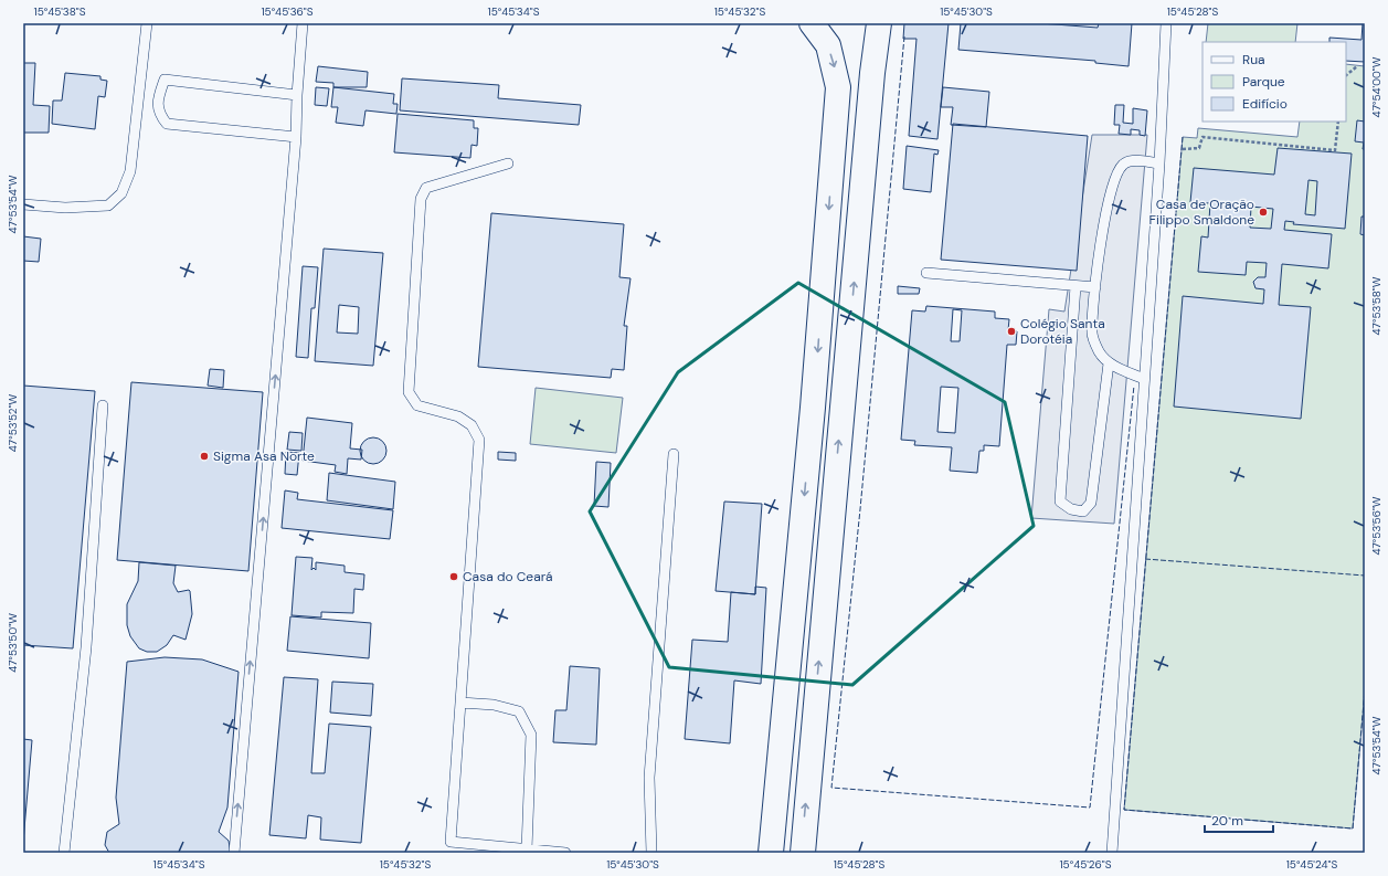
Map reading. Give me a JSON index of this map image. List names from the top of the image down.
{
  "places": [
    "Casa de Oração Filippo Smaldone",
    "Colégio Santa Dorotéia",
    "Sigma Asa Norte",
    "Casa do Ceará"
  ],
  "legend": ["Rua", "Parque", "Edifício"],
  "scale_bar": "20 m",
  "coordinates": [
    "15°45'38\"S",
    "15°45'36\"S",
    "15°45'34\"S",
    "15°45'32\"S",
    "15°45'30\"S",
    "15°45'28\"S",
    "47°54'00\"W",
    "47°53'54\"W",
    "47°53'58\"W",
    "47°53'52\"W",
    "47°53'56\"W",
    "47°53'50\"W",
    "15°45'26\"S",
    "15°45'24\"S"
  ]
}
